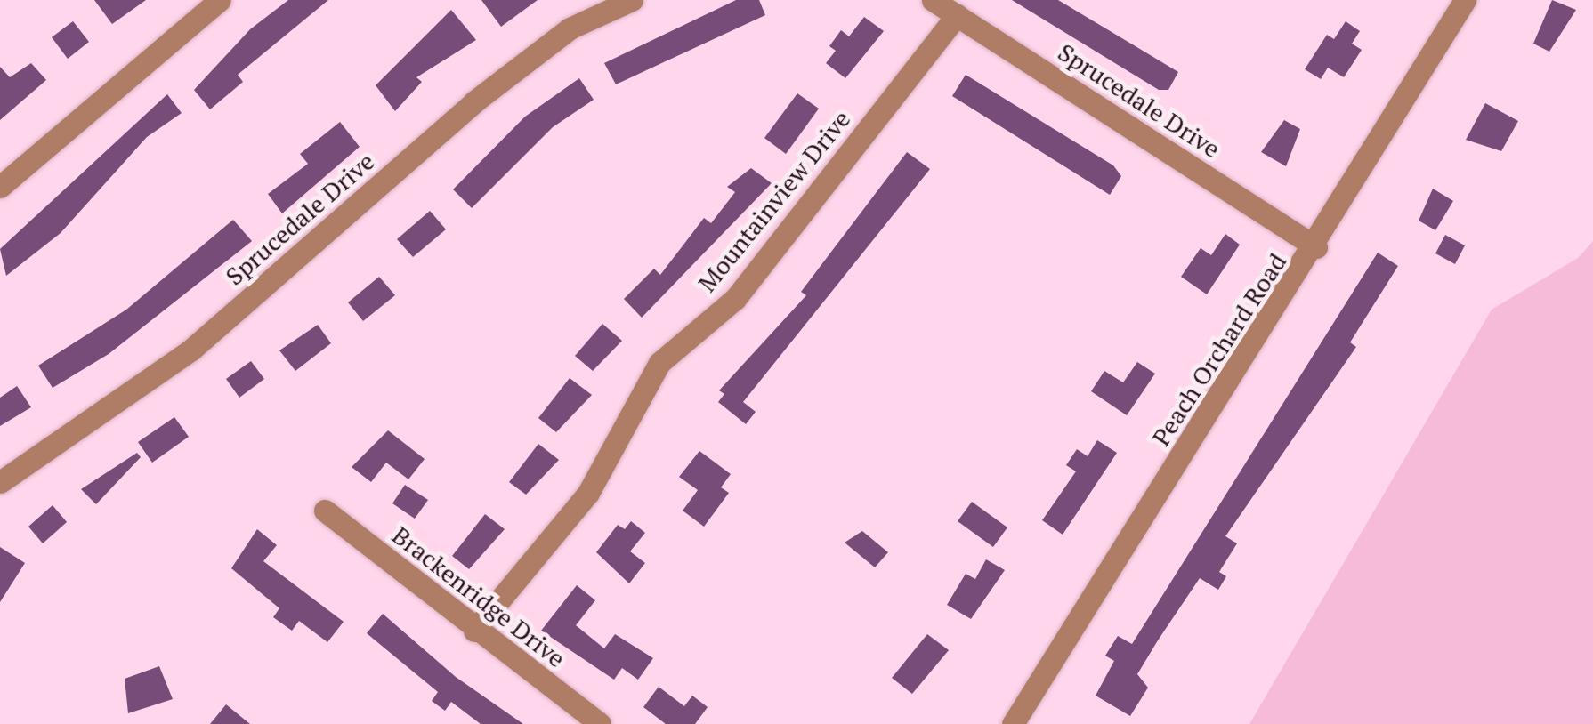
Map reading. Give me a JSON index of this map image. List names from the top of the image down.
{
  "streets": {
    "street": [
      "Sprucedale Drive",
      "Mountainview Drive",
      "Peach Orchard Road",
      "Brackenridge Drive"
    ]
  },
  "crossings": [
    ["Sprucedale Drive", "Mountainview Drive"],
    ["Sprucedale Drive", "Peach Orchard Road"],
    ["Mountainview Drive", "Brackenridge Drive"]
  ]
}
